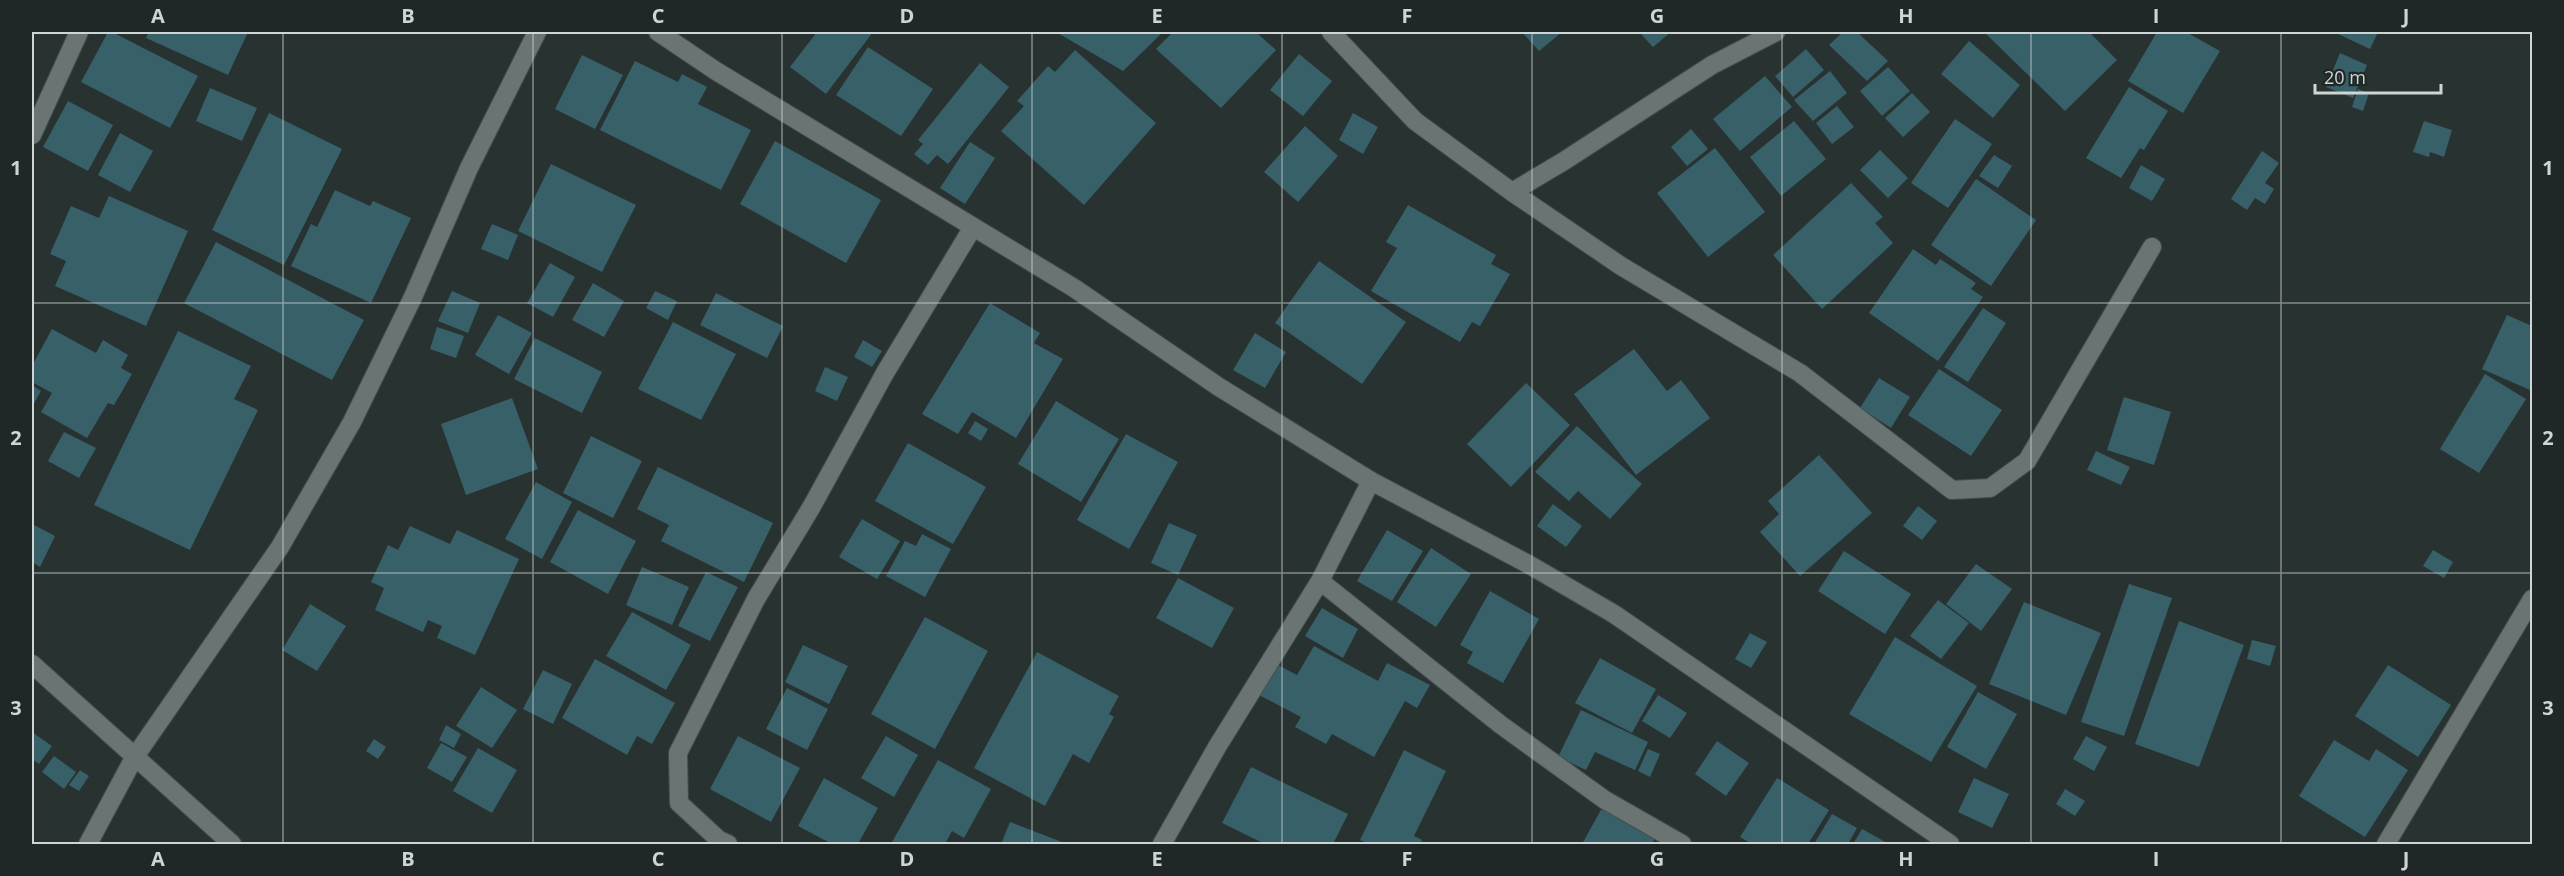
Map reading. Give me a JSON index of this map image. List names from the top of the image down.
{
  "scale_bar": "20 m",
  "grid": {
    "columns": [
      "A",
      "B",
      "C",
      "D",
      "E",
      "F",
      "G",
      "H",
      "I",
      "J"
    ],
    "rows": ["1", "2", "3"]
  }
}
